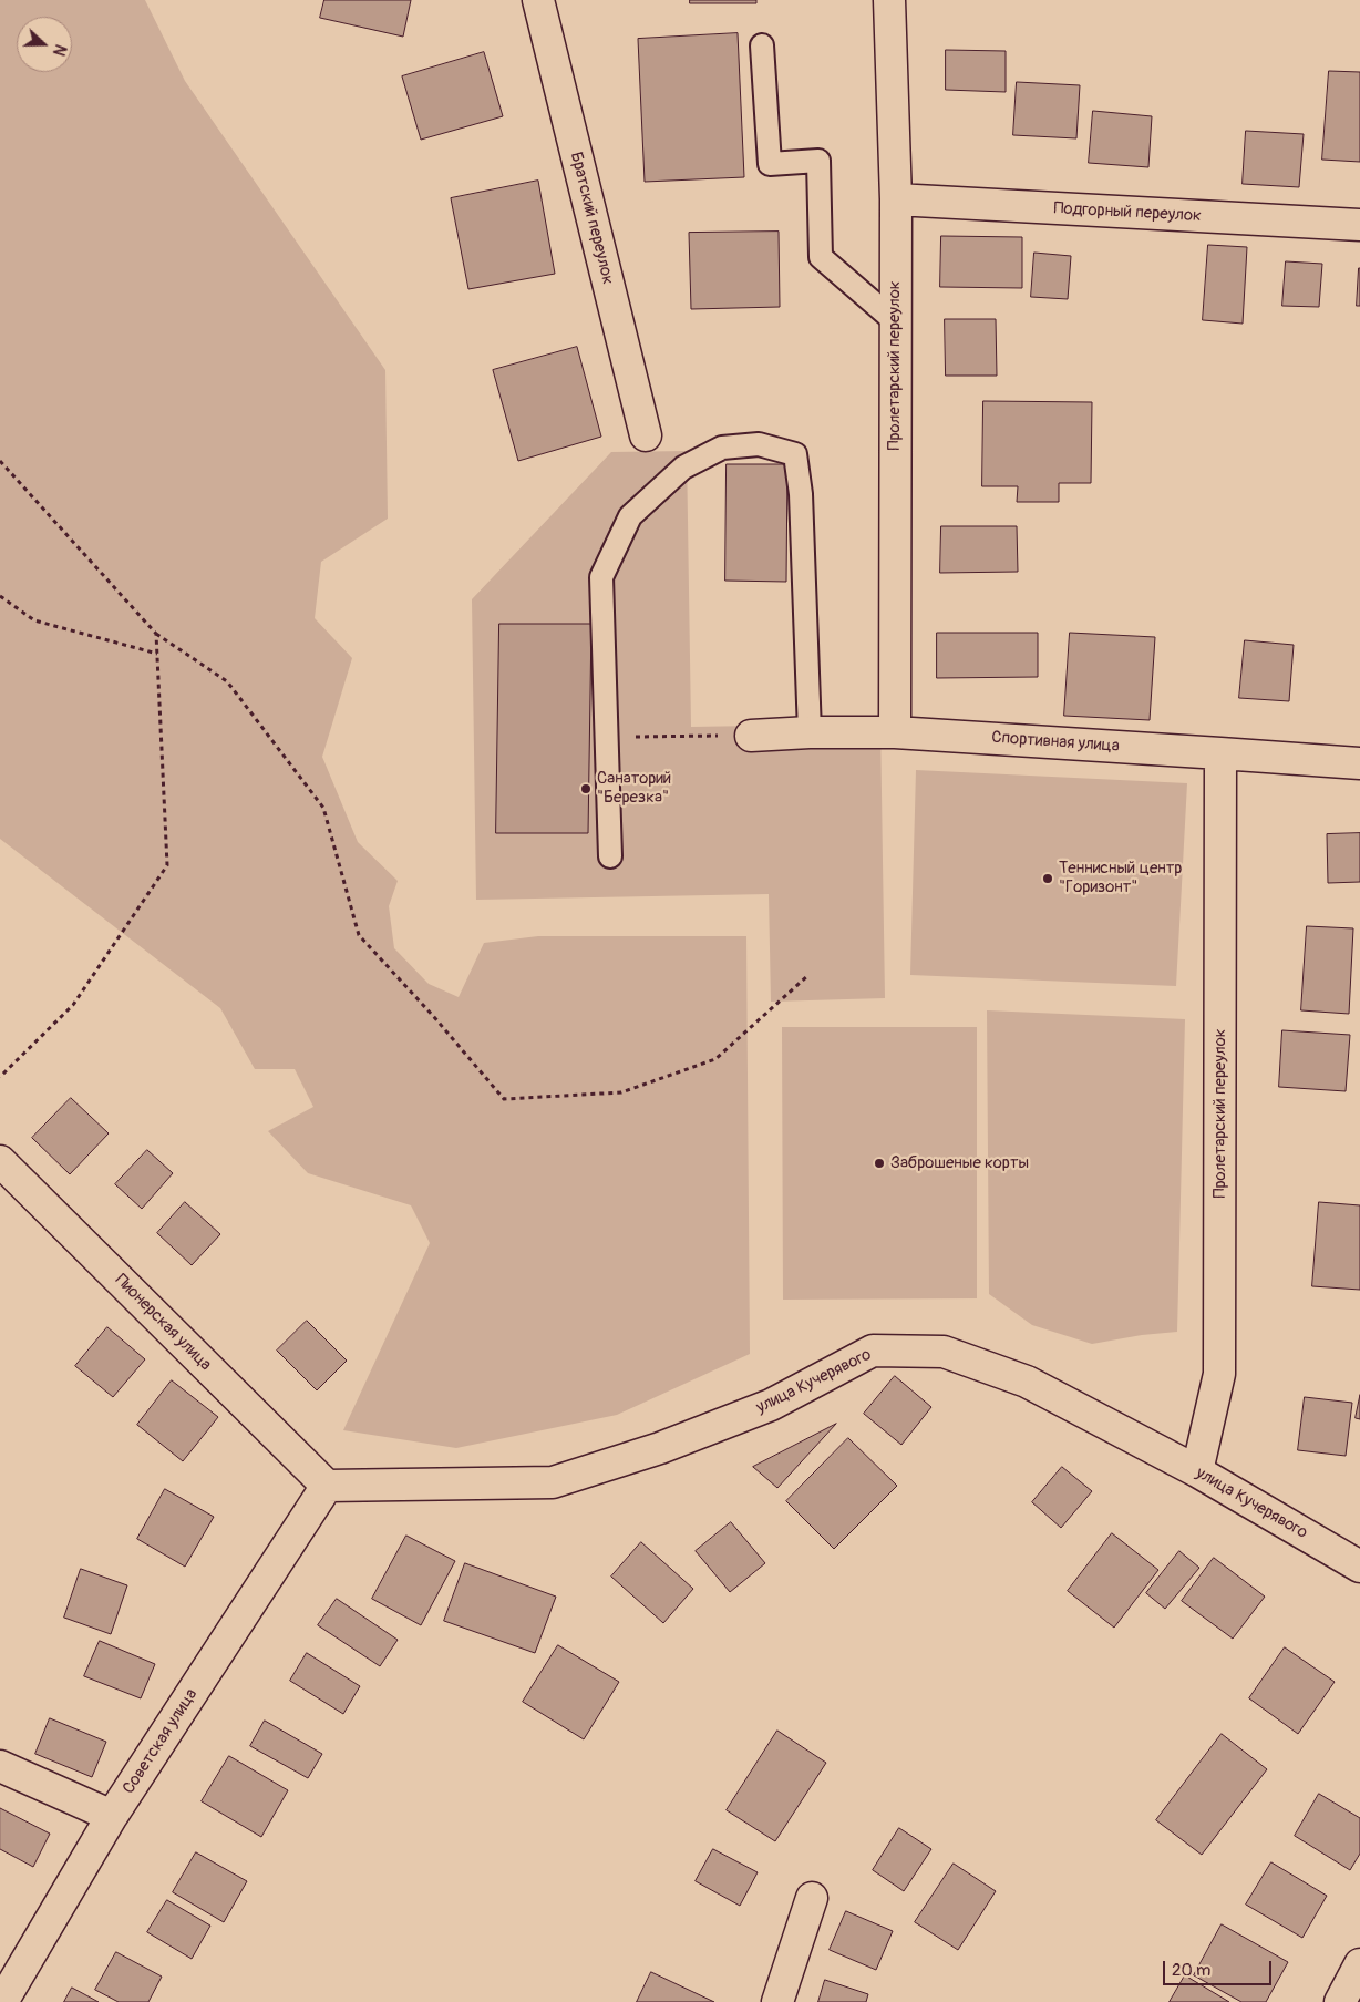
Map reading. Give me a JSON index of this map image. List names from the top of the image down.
{
  "streets": {
    "street": [
      "Подгорный переулок",
      "Братский переулок",
      "Пролетарский переулок",
      "Спортивная улица",
      "Пионерская улица",
      "улица Кучерявого",
      "Советская улица"
    ]
  },
  "crossings": [
    ["Подгорный переулок", "Пролетарский переулок"],
    ["Пролетарский переулок", "Спортивная улица"],
    ["Пролетарский переулок", "улица Кучерявого"],
    ["Пионерская улица", "улица Кучерявого"],
    ["Пионерская улица", "Советская улица"],
    ["улица Кучерявого", "Советская улица"]
  ],
  "places": ["Санаторий \"Березка\"", "Теннисный центр \"Горизонт\"", "Заброшеные корты"],
  "scale_bar": "20 m",
  "north": "right"
}
